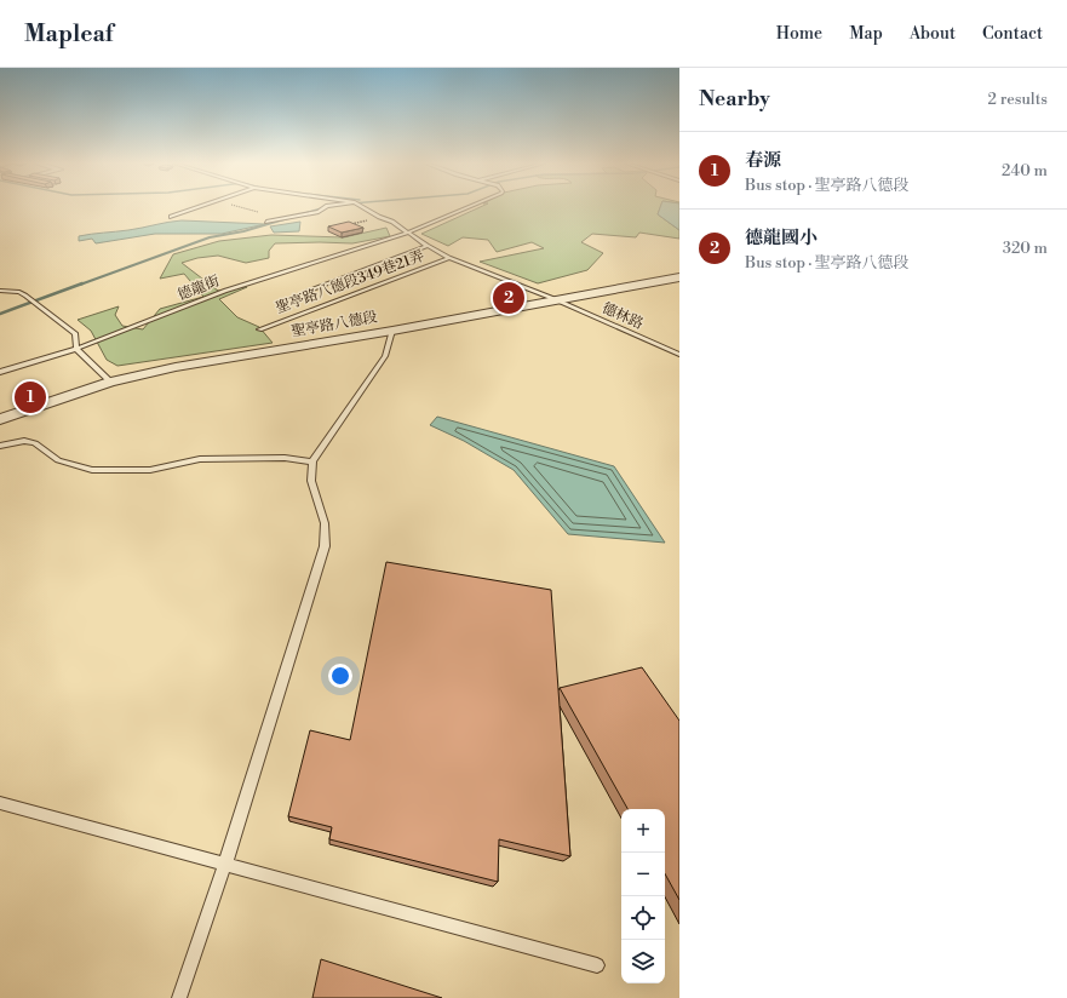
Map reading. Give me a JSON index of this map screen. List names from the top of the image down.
{
  "streets": {
    "street": ["聖亭路八德段"],
    "lane": ["聖亭路八德段349巷21弄", "德龍街", "德林路"]
  },
  "crossings": [
    ["聖亭路八德段349巷21弄", "德林路"],
    ["德龍街", "德林路"],
    ["德林路", "聖亭路八德段"]
  ],
  "page": {
    "header": "Mapleaf",
    "nav": [
      "Home",
      "Map",
      "About",
      "Contact"
    ],
    "heading": ["Nearby", "2 results"],
    "list": [
      {
        "mark": "1",
        "name": "春源",
        "note": "Bus stop · 聖亭路八德段",
        "value": "240 m"
      },
      {
        "mark": "2",
        "name": "德龍國小",
        "note": "Bus stop · 聖亭路八德段",
        "value": "320 m"
      }
    ],
    "pins": ["2", "1"],
    "map_buttons": ["+", "−"]
  }
}
